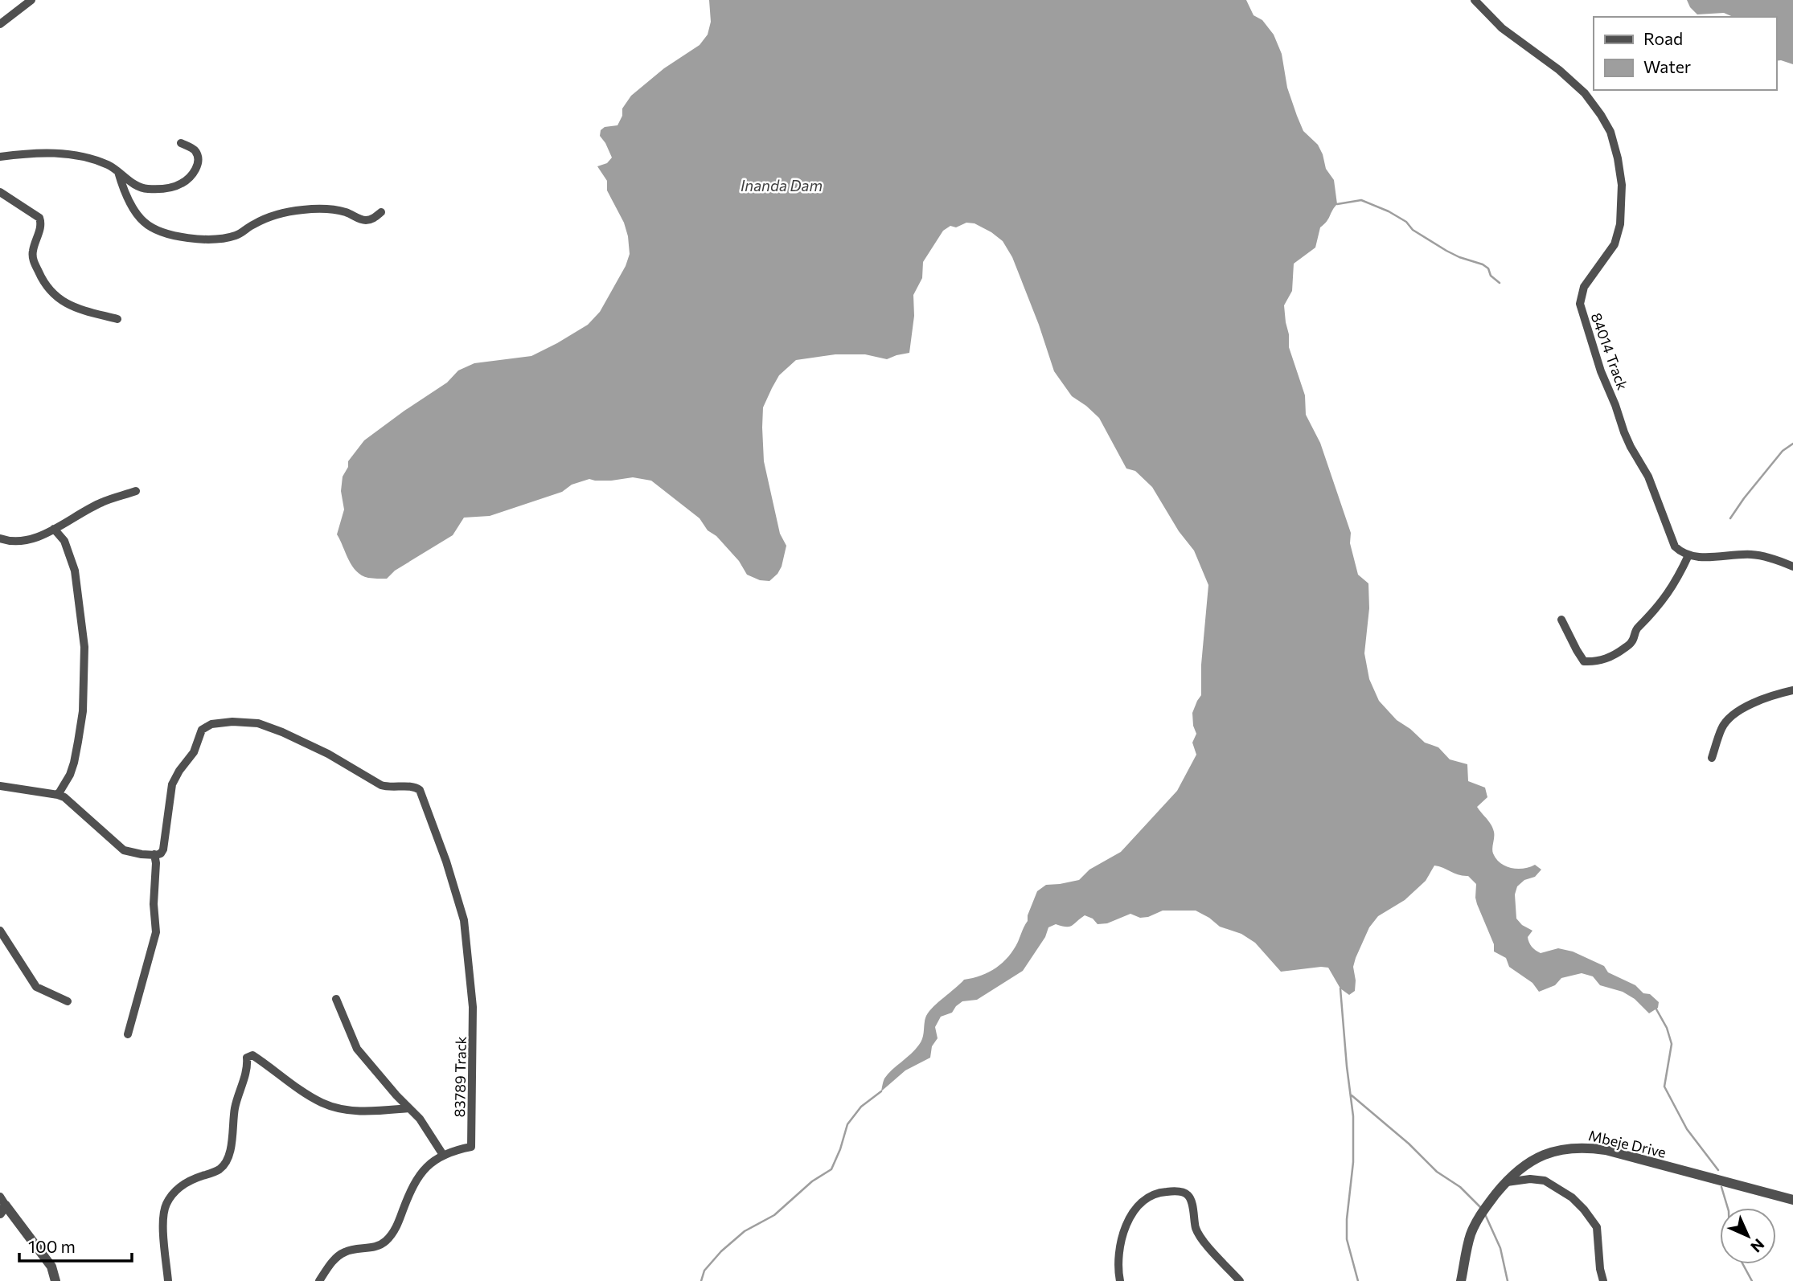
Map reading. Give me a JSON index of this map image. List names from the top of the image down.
{
  "streets": {
    "street": ["84014 Track", "83789 Track", "Mbeje Drive"]
  },
  "water": ["Inanda Dam"],
  "legend": ["Road", "Water"],
  "scale_bar": "100 m",
  "north": "bottom right"
}
